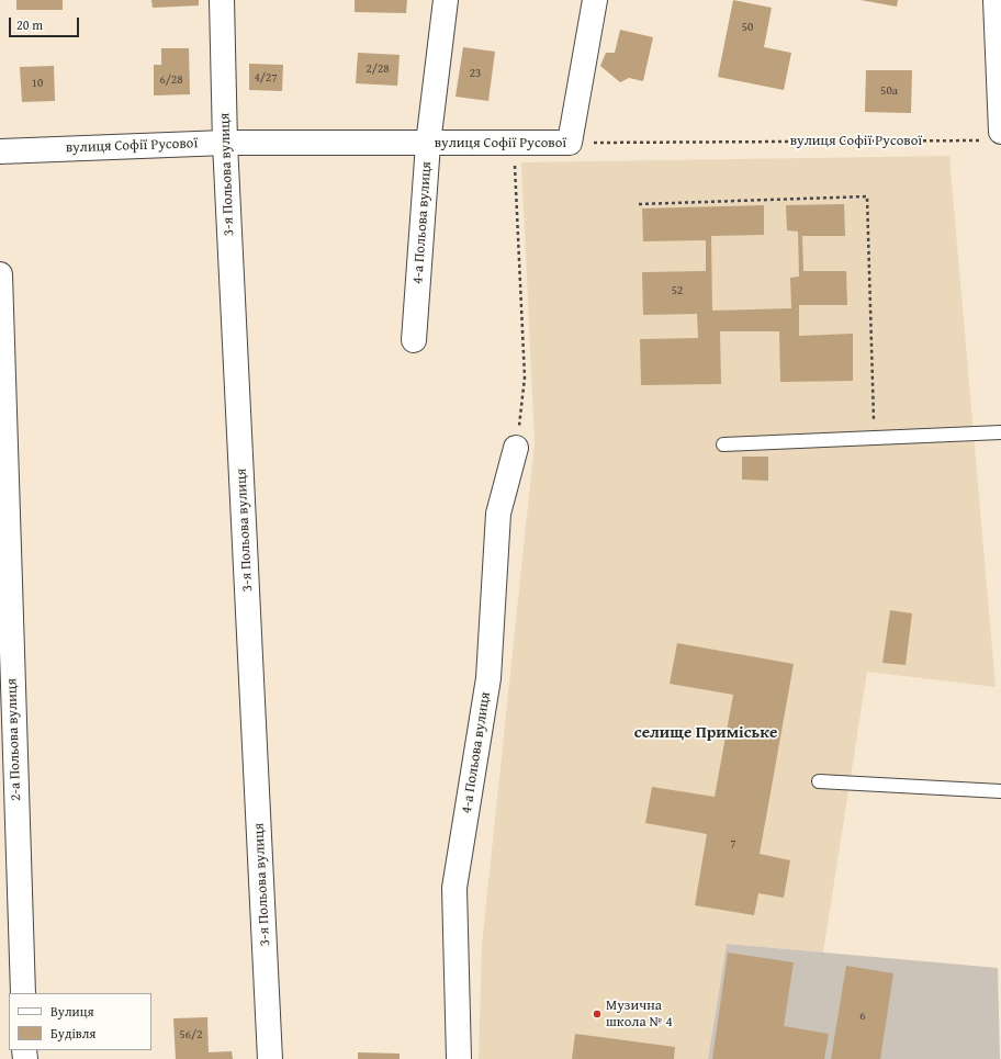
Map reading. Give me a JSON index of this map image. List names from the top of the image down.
{
  "streets": {
    "street": [
      "вулиця Софії Русової",
      "3-я Польова вулиця",
      "4-а Польова вулиця",
      "2-а Польова вулиця"
    ]
  },
  "crossings": [
    ["вулиця Софії Русової", "3-я Польова вулиця"],
    ["вулиця Софії Русової", "4-а Польова вулиця"]
  ],
  "districts": ["селище Приміське"],
  "places": ["Музична школа № 4"],
  "house_numbers": [
    "50",
    "2/28",
    "23",
    "4/27",
    "6/28",
    "10",
    "50а",
    "52",
    "7",
    "6",
    "56/2"
  ],
  "legend": ["Вулиця", "Будівля"],
  "scale_bar": "20 m"
}
